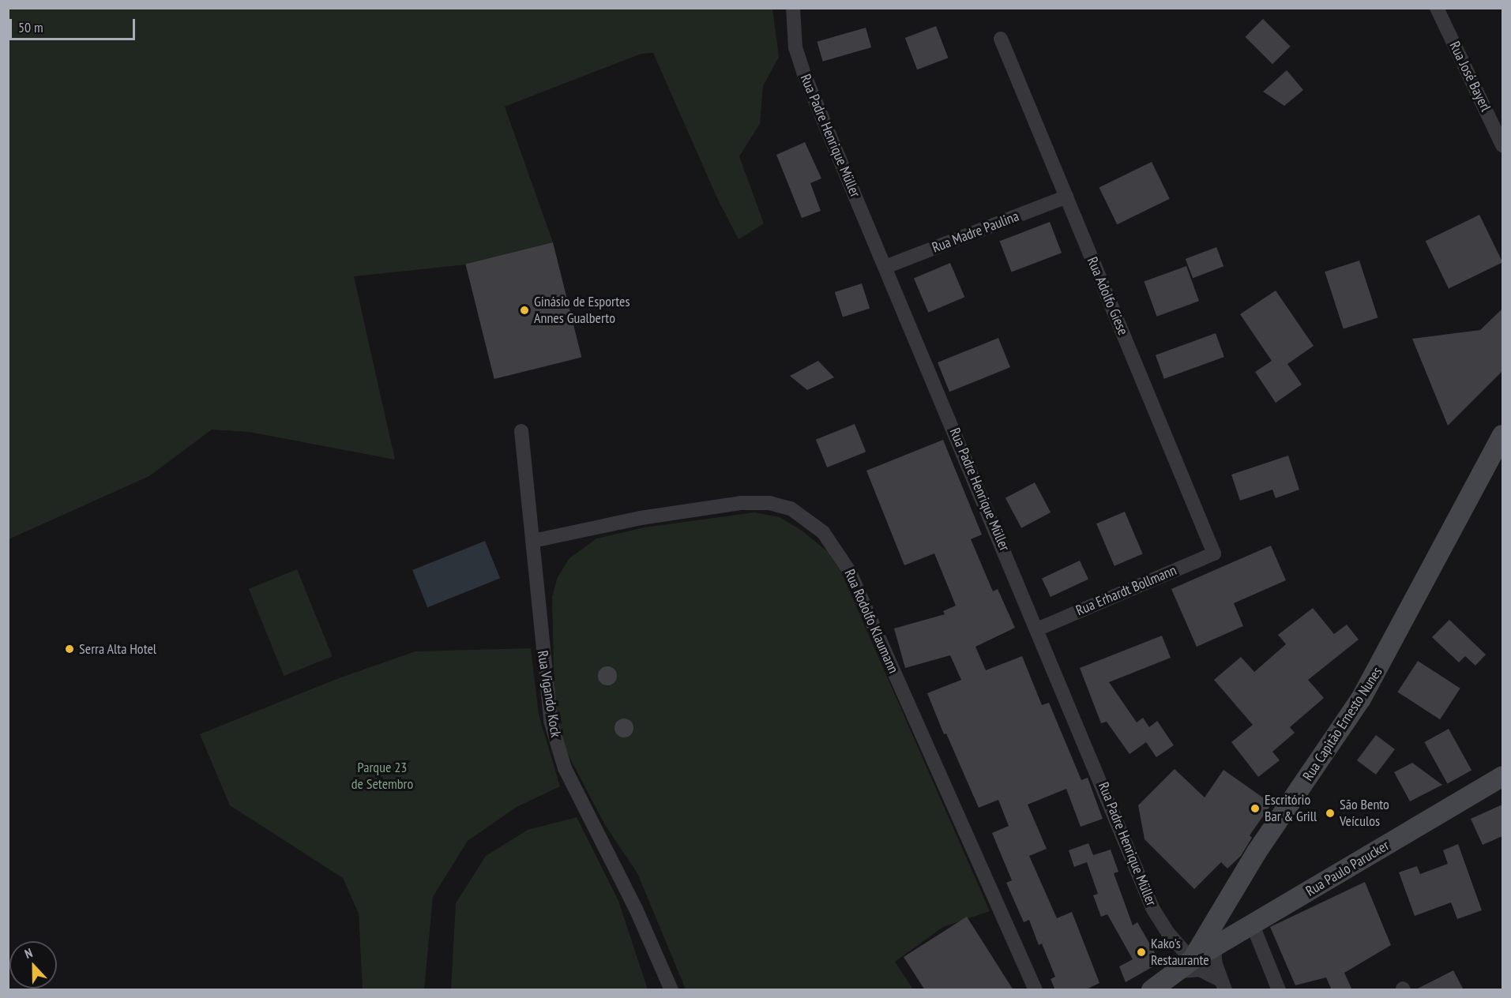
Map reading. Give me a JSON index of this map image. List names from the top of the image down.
{
  "streets": {
    "main road": ["Rua Capitão Ernesto Nunes", "Rua Paulo Parucker"],
    "street": [
      "Rua José Bayerl",
      "Rua Padre Henrique Müller",
      "Rua Madre Paulina",
      "Rua Adolfo Giese",
      "Rua Erhardt Bollmann",
      "Rua Rodolfo Klaumann",
      "Rua Vigando Kock"
    ]
  },
  "crossings": [
    ["Rua Padre Henrique Müller", "Rua Madre Paulina"],
    ["Rua Padre Henrique Müller", "Rua Erhardt Bollmann"],
    ["Rua Padre Henrique Müller", "Rua Capitão Ernesto Nunes"],
    ["Rua Padre Henrique Müller", "Rua Paulo Parucker"],
    ["Rua Madre Paulina", "Rua Adolfo Giese"],
    ["Rua Adolfo Giese", "Rua Erhardt Bollmann"],
    ["Rua Rodolfo Klaumann", "Rua Vigando Kock"],
    ["Rua Capitão Ernesto Nunes", "Rua Paulo Parucker"]
  ],
  "parks": ["Parque 23 de Setembro"],
  "places": [
    "Ginásio de Esportes Annes Gualberto",
    "Serra Alta Hotel",
    "Escritório Bar & Grill",
    "São Bento Veículos",
    "Kako's Restaurante"
  ],
  "scale_bar": "50 m",
  "north": "top"
}
